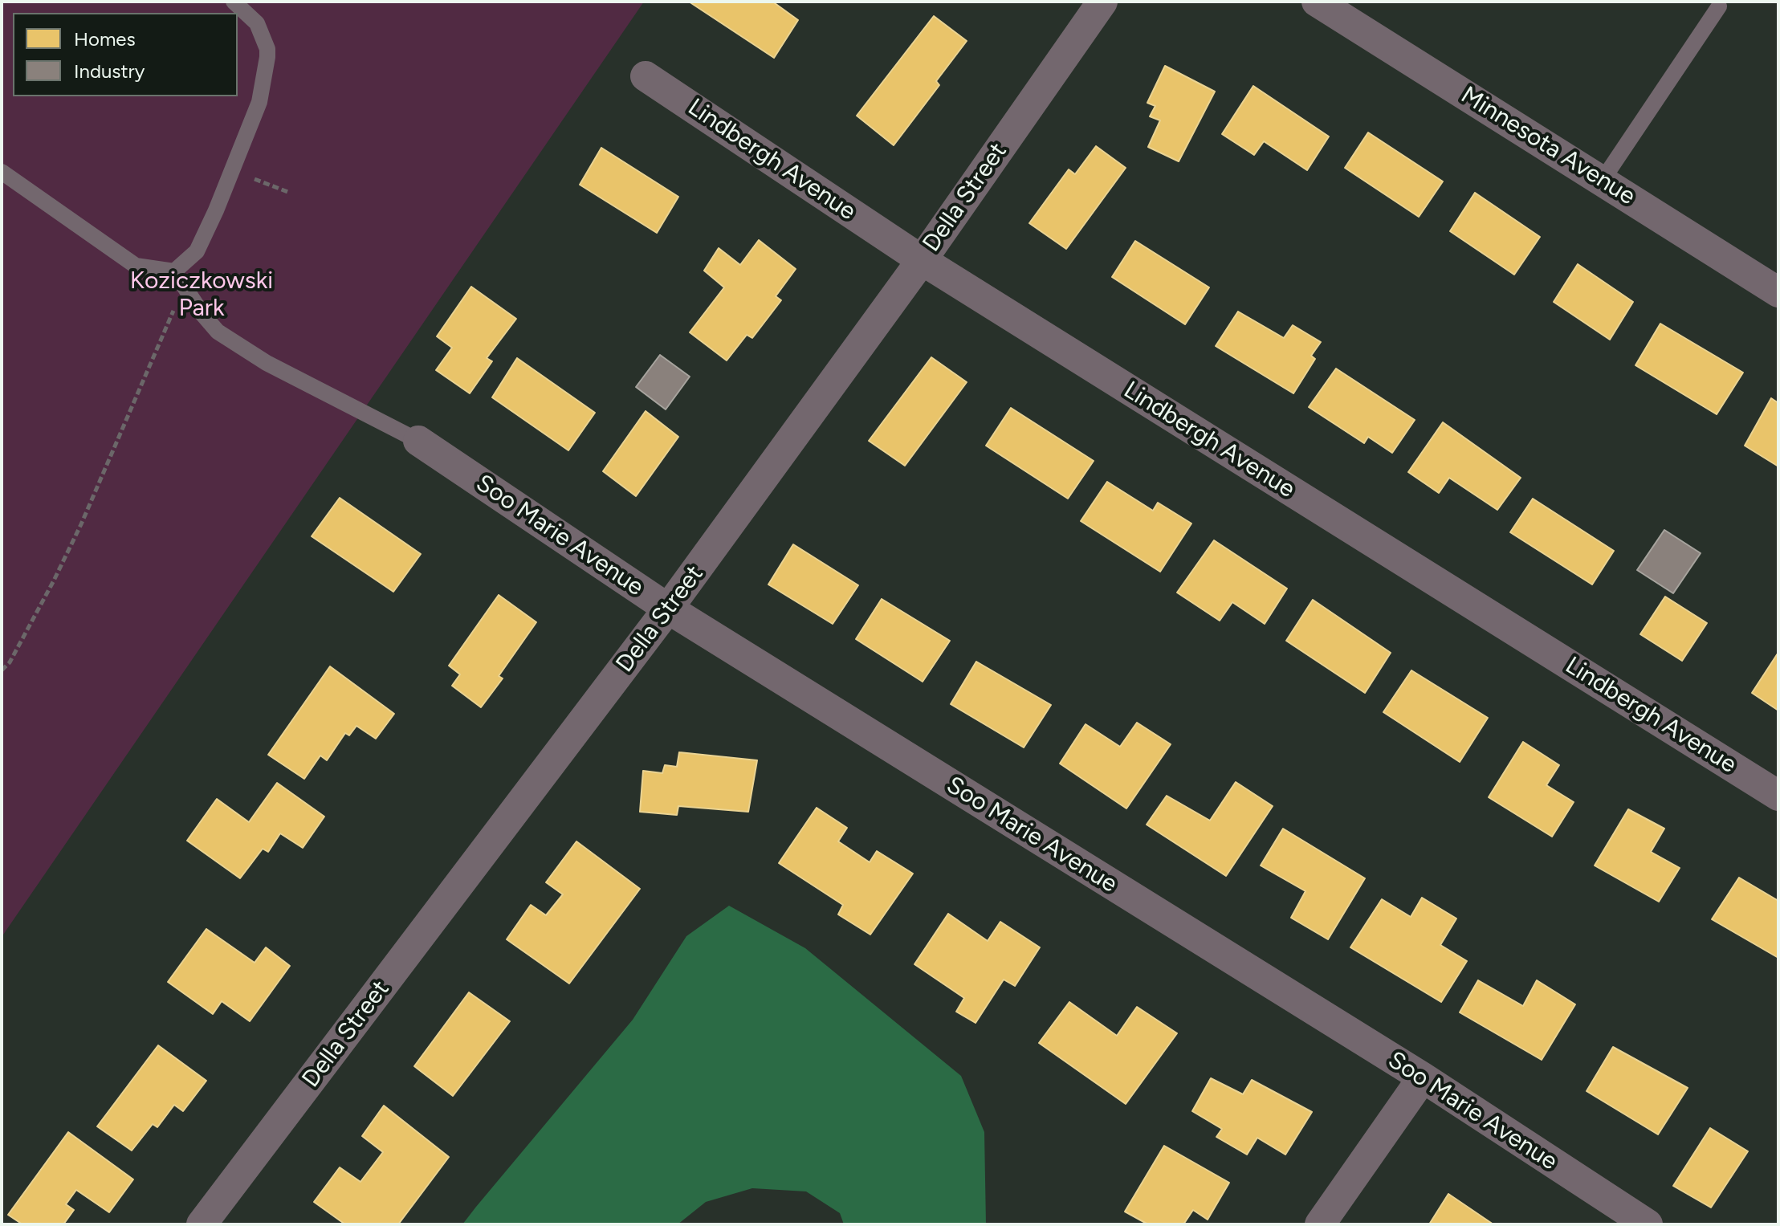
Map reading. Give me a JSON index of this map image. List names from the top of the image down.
{
  "streets": {
    "street": [
      "Minnesota Avenue",
      "Lindbergh Avenue",
      "Della Street",
      "Soo Marie Avenue"
    ]
  },
  "crossings": [
    ["Lindbergh Avenue", "Della Street"],
    ["Della Street", "Soo Marie Avenue"]
  ],
  "parks": ["Koziczkowski Park"],
  "legend": ["Homes", "Industry"]
}
